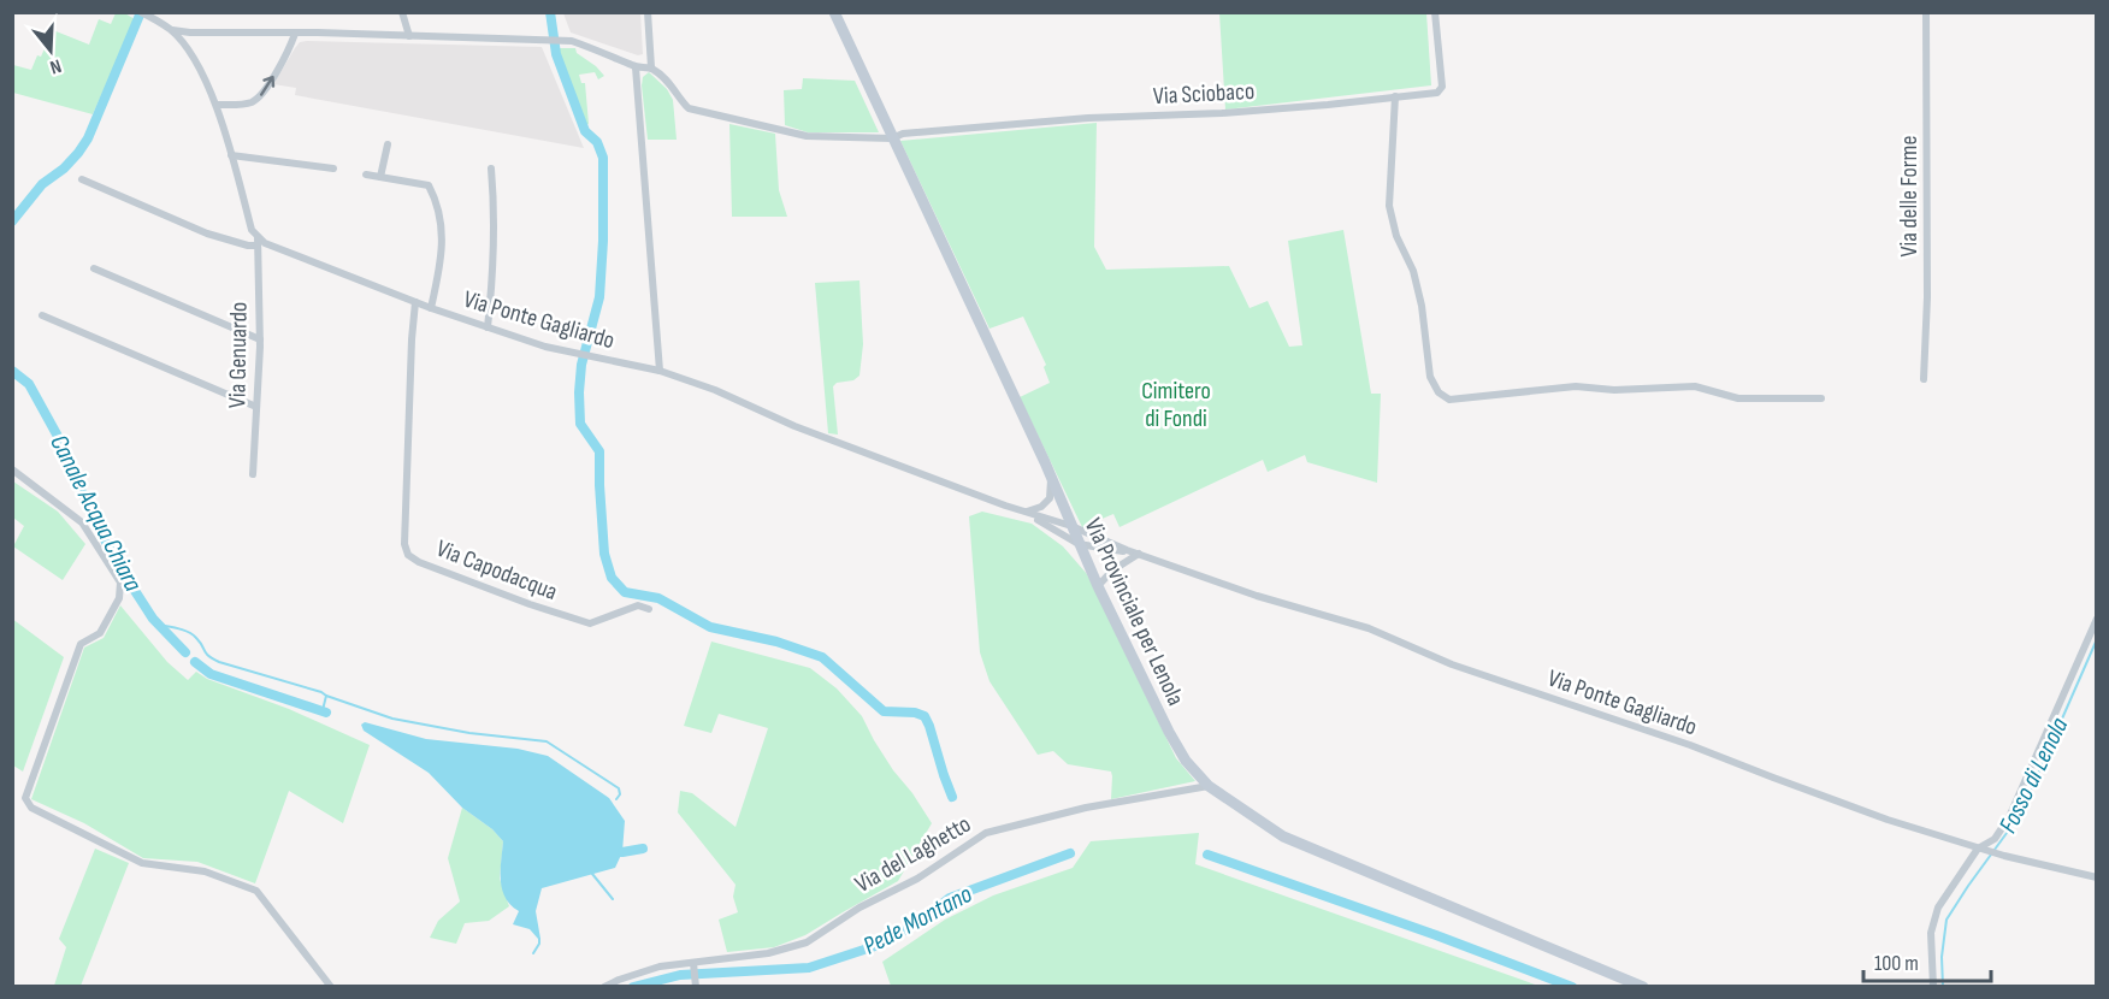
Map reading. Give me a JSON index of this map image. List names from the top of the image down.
{
  "streets": {
    "main road": ["Via Provinciale per Lenola"],
    "street": [
      "Via Sciobaco",
      "Via delle Forme",
      "Via Ponte Gagliardo",
      "Via Genuardo",
      "Via Capodacqua",
      "Via del Laghetto"
    ]
  },
  "crossings": [
    ["Via Sciobaco", "Via Provinciale per Lenola"],
    ["Via Ponte Gagliardo", "Via Genuardo"],
    ["Via Ponte Gagliardo", "Via Capodacqua"],
    ["Via Ponte Gagliardo", "Via Provinciale per Lenola"],
    ["Via Provinciale per Lenola", "Via del Laghetto"]
  ],
  "water": ["Canale Acqua Chiara", "Fosso di Lenola", "Pede Montano"],
  "parks": ["Cimitero di Fondi"],
  "scale_bar": "100 m",
  "north": "bottom"
}
